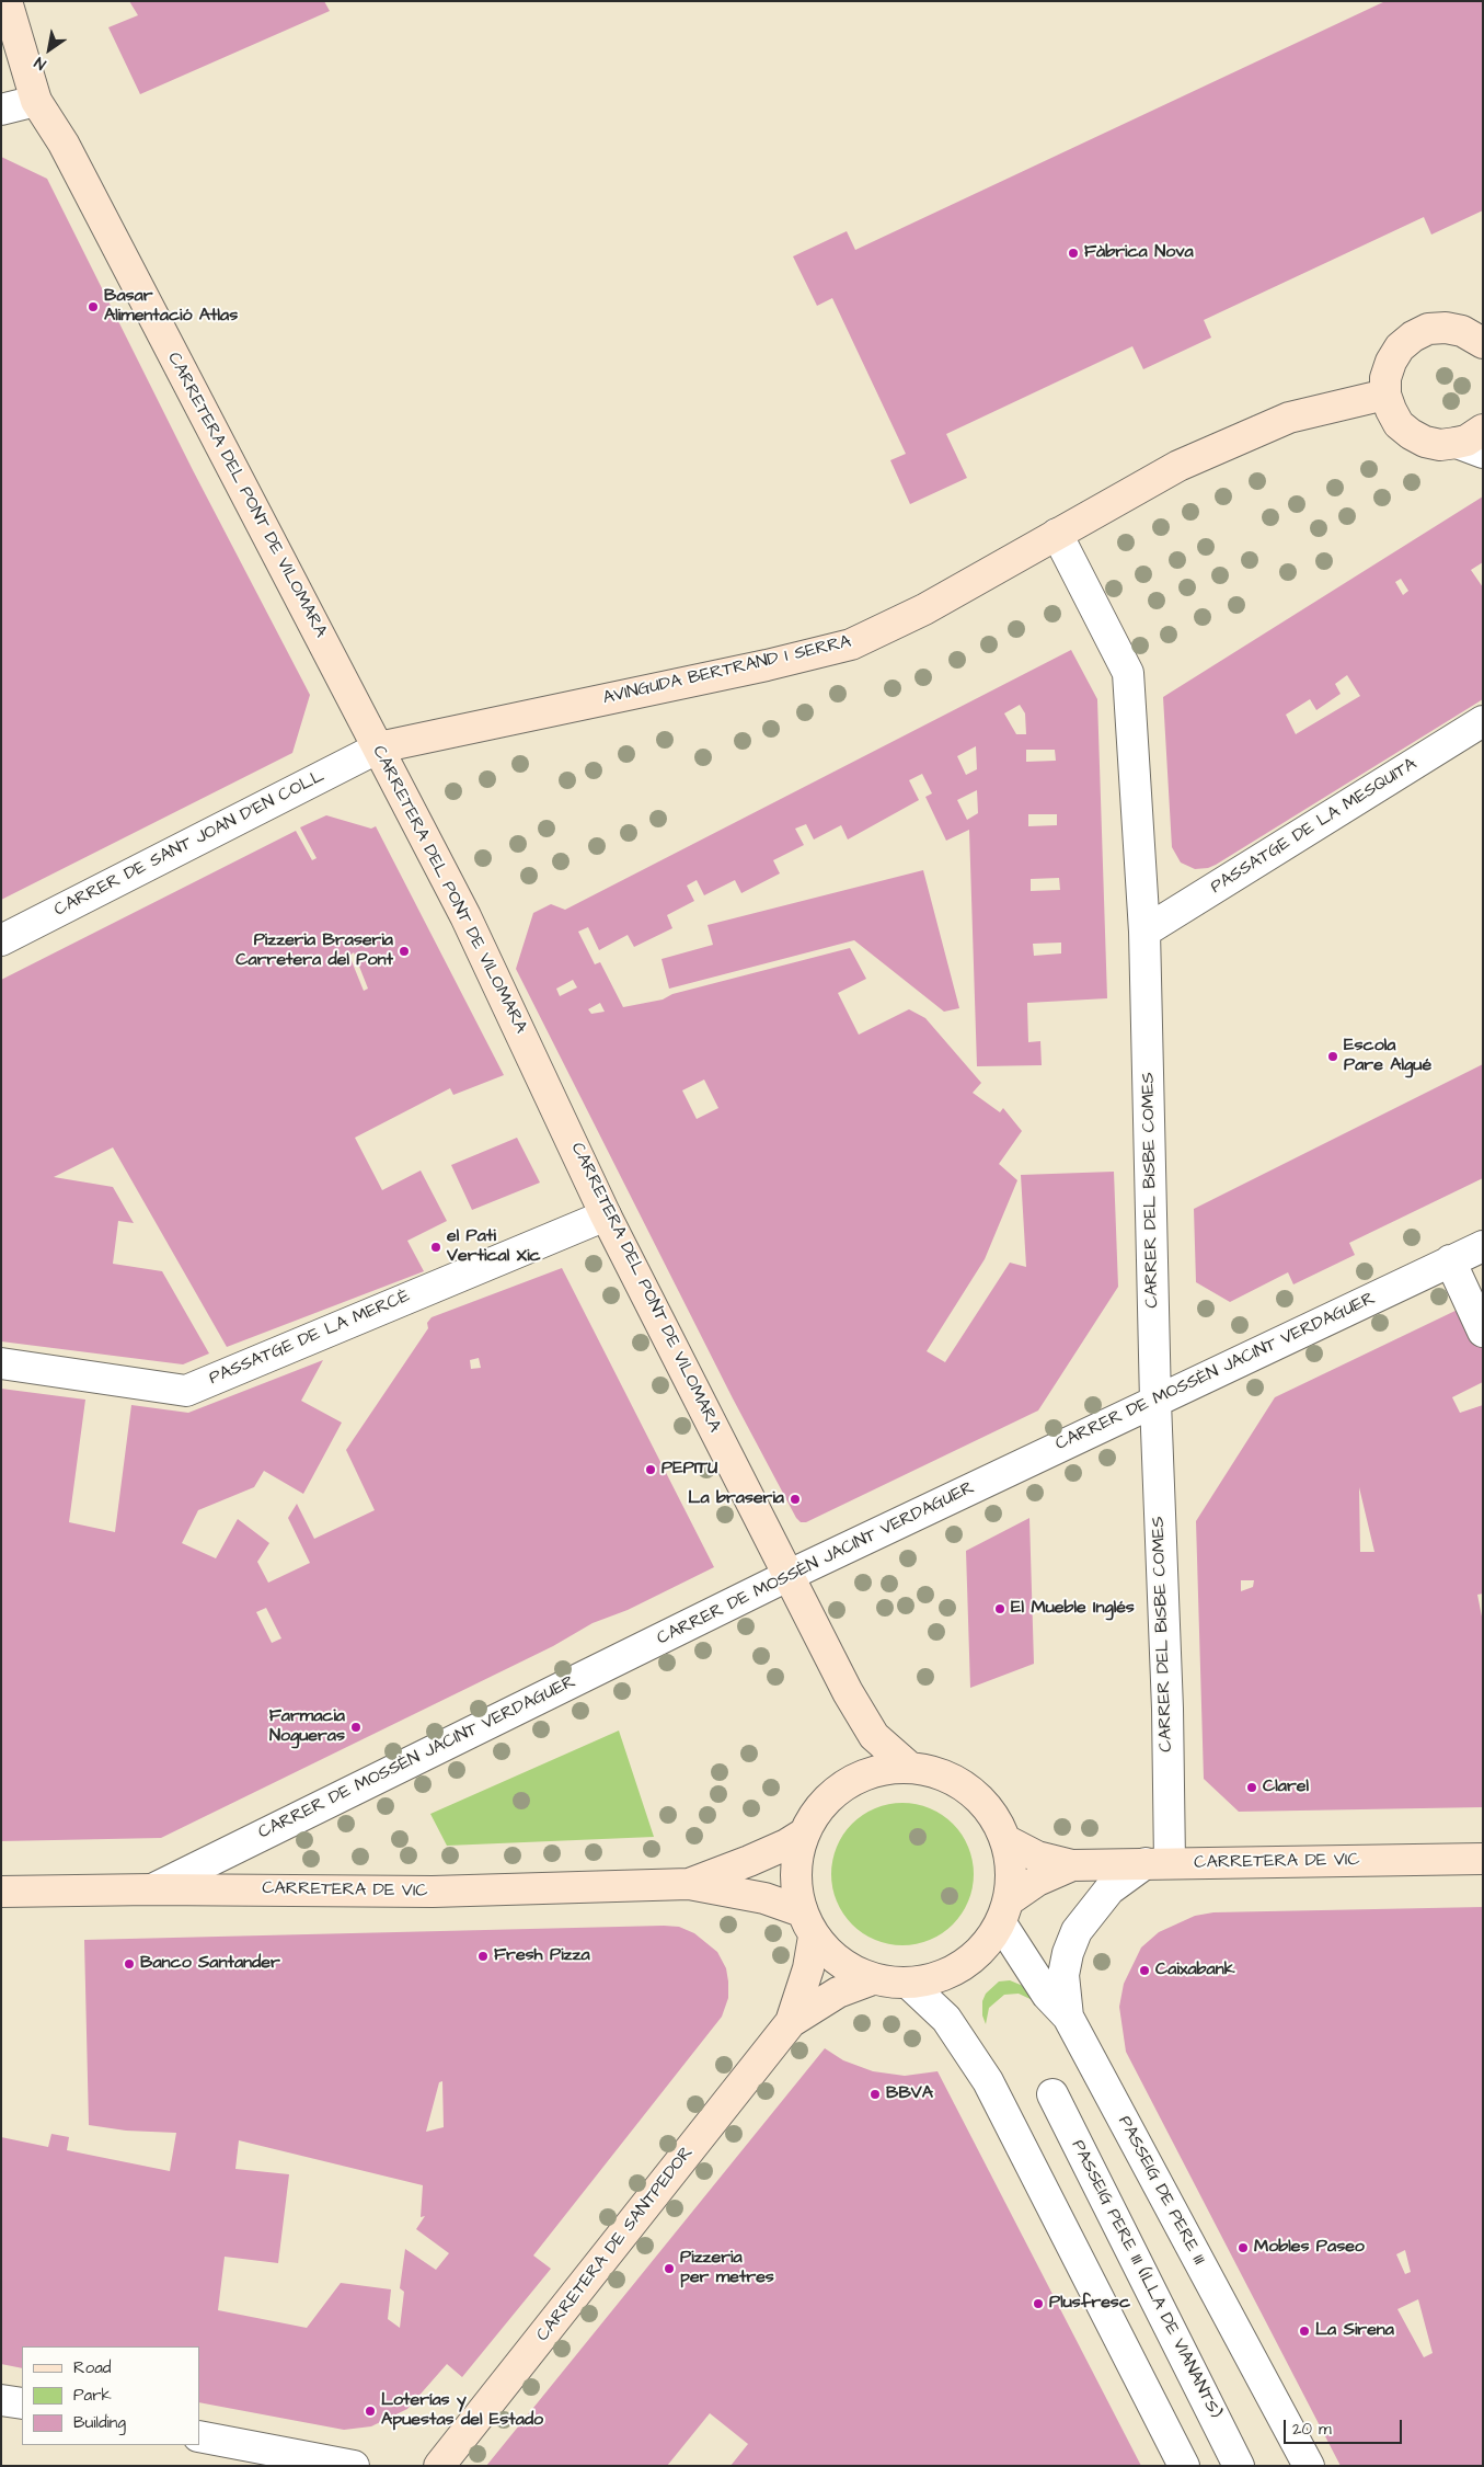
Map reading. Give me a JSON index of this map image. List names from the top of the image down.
{
  "streets": {
    "street": [
      "CARRETERA DEL PONT DE VILOMARA",
      "AVINGUDA BERTRAND I SERRA",
      "PASSATGE DE LA MESQUITA",
      "CARRER DE SANT JOAN D'EN COLL",
      "CARRER DEL BISBE COMES",
      "PASSATGE DE LA MERCÈ",
      "CARRER DE MOSSÈN JACINT VERDAGUER",
      "CARRETERA DE VIC",
      "PASSEIG DE PERE III",
      "CARRETERA DE SANTPEDOR",
      "PASSEIG PERE III (ILLA DE VIANANTS)"
    ]
  },
  "crossings": [
    ["CARRETERA DEL PONT DE VILOMARA", "AVINGUDA BERTRAND I SERRA"],
    ["CARRETERA DEL PONT DE VILOMARA", "CARRER DE SANT JOAN D'EN COLL"],
    ["CARRETERA DEL PONT DE VILOMARA", "PASSATGE DE LA MERCÈ"],
    ["CARRETERA DEL PONT DE VILOMARA", "CARRER DE MOSSÈN JACINT VERDAGUER"],
    ["AVINGUDA BERTRAND I SERRA", "CARRER DE SANT JOAN D'EN COLL"],
    ["AVINGUDA BERTRAND I SERRA", "CARRER DEL BISBE COMES"],
    ["PASSATGE DE LA MESQUITA", "CARRER DEL BISBE COMES"],
    ["CARRER DEL BISBE COMES", "CARRER DE MOSSÈN JACINT VERDAGUER"],
    ["CARRER DEL BISBE COMES", "CARRETERA DE VIC"],
    ["CARRER DE MOSSÈN JACINT VERDAGUER", "CARRETERA DE VIC"],
    ["CARRETERA DE VIC", "PASSEIG DE PERE III"],
    ["CARRETERA DE VIC", "CARRETERA DE SANTPEDOR"]
  ],
  "places": [
    "Fàbrica Nova",
    "Basar Alimentació Atlas",
    "Pizzeria Braseria Carretera del Pont",
    "Escola Pare Algué",
    "el Pati Vertical Xic",
    "PEPITU",
    "La braseria",
    "El Mueble Inglés",
    "Farmacia Nogueras",
    "Clarel",
    "Fresh Pizza",
    "Banco Santander",
    "Caixabank",
    "BBVA",
    "Mobles Paseo",
    "Pizzeria per metres",
    "Plusfresc",
    "La Sirena",
    "Loterías y Apuestas del Estado"
  ],
  "legend": ["Road", "Park", "Building"],
  "scale_bar": "20 m",
  "north": "bottom left"
}
